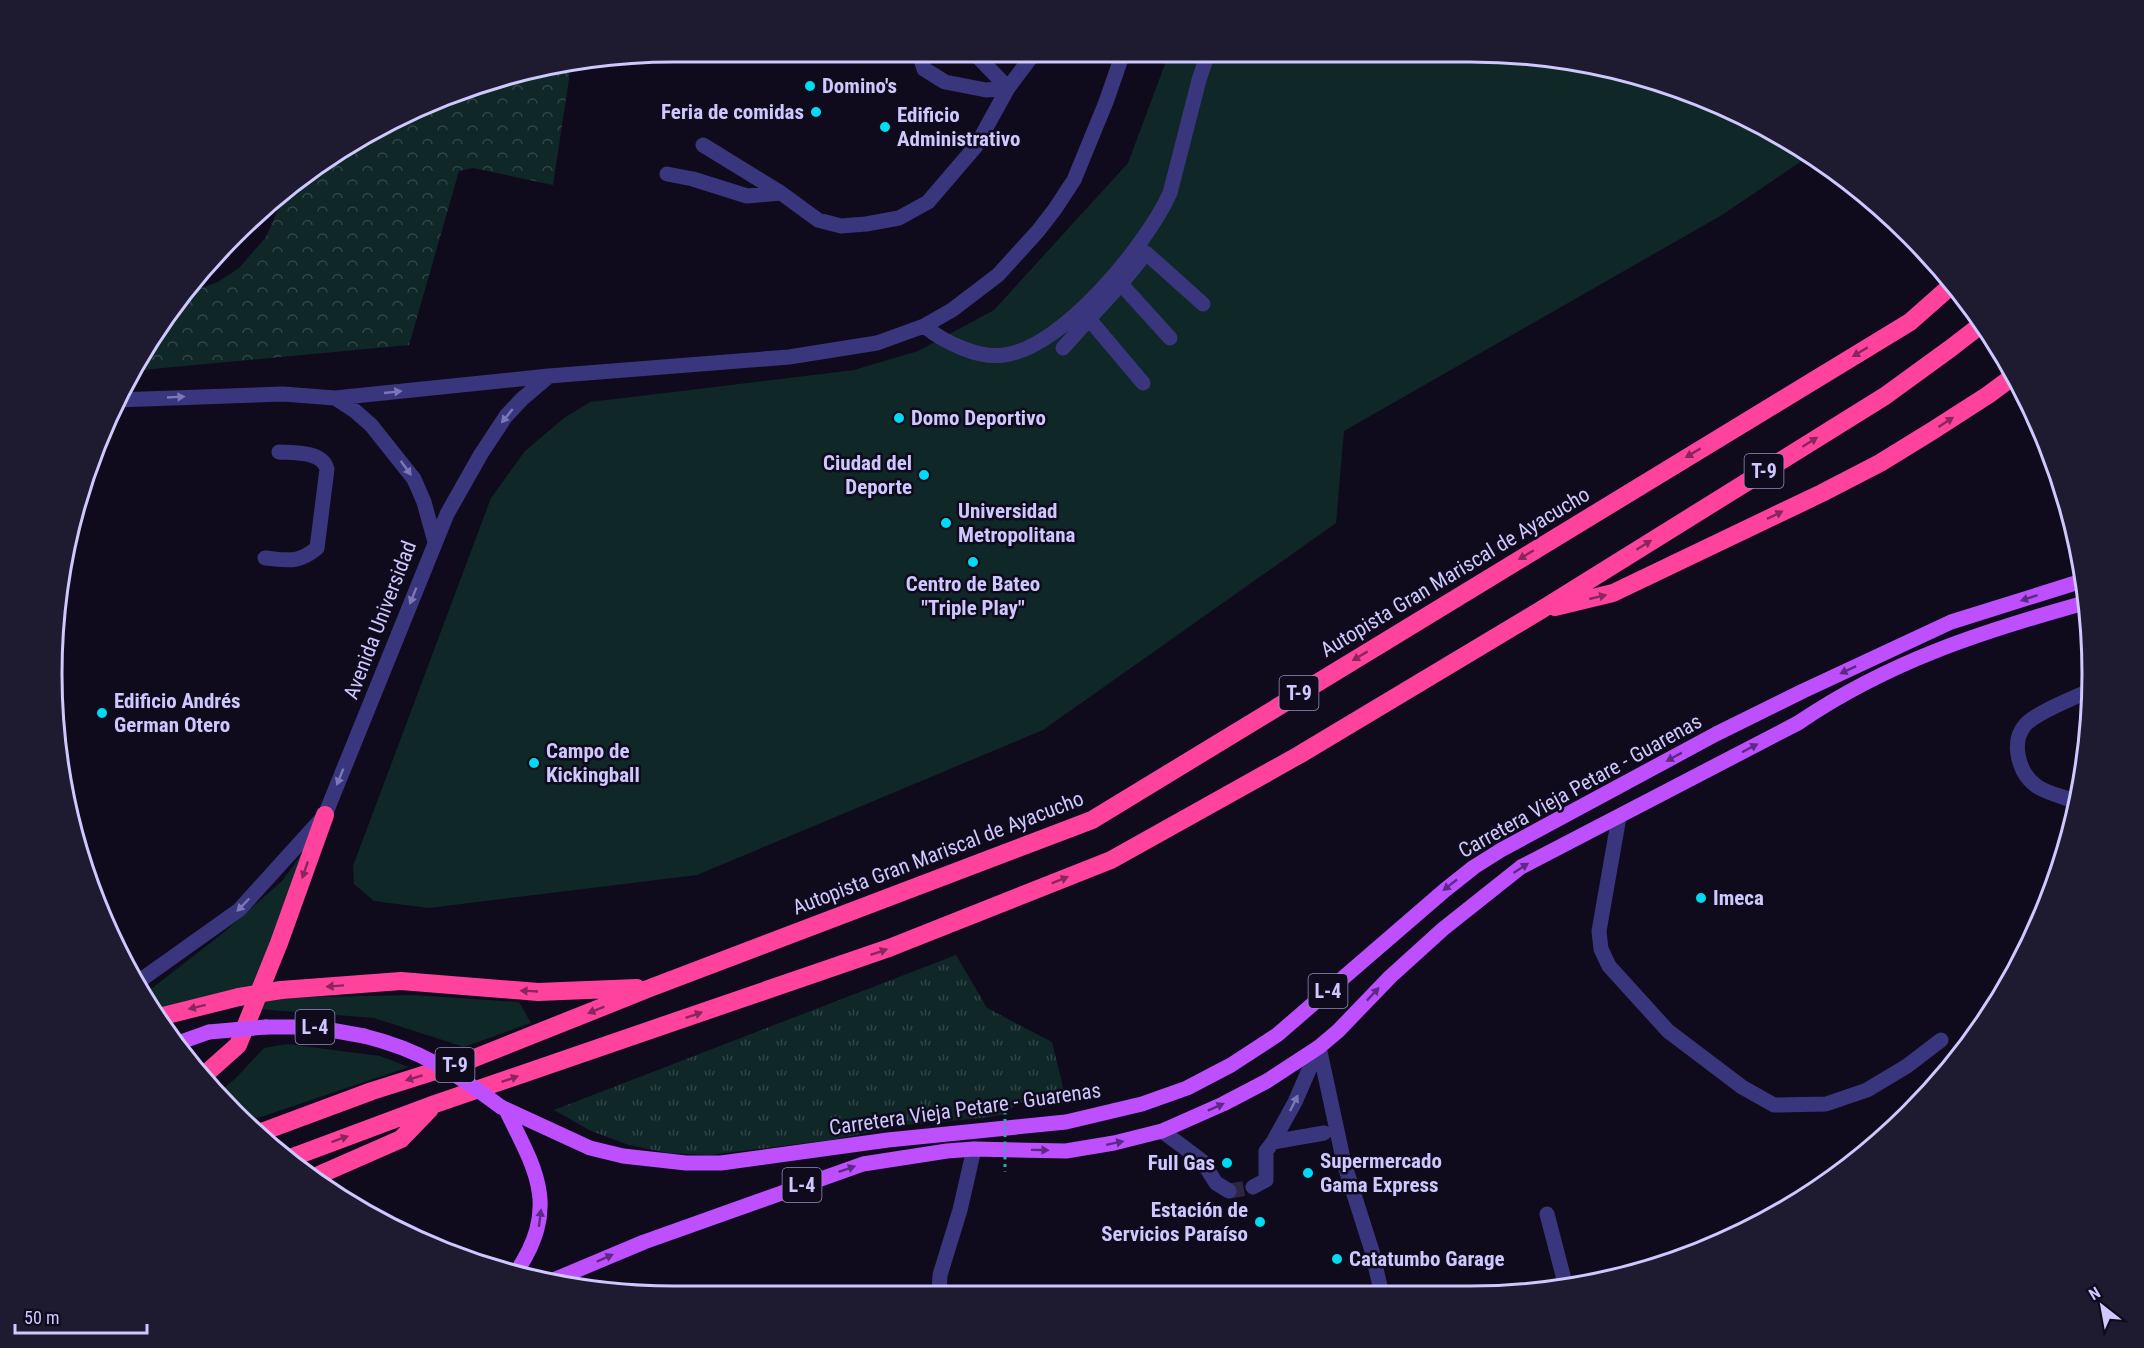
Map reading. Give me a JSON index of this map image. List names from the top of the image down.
{
  "streets": {
    "highway": ["T-9", "Autopista Gran Mariscal de Ayacucho"],
    "main road": ["Carretera Vieja Petare - Guarenas", "L-4"],
    "street": ["Avenida Universidad"]
  },
  "crossings": [
    ["Carretera Vieja Petare - Guarenas", "L-4"]
  ],
  "one_way": ["Avenida Universidad"],
  "places": [
    "Domino's",
    "Feria de comidas",
    "Edificio Administrativo",
    "Domo Deportivo",
    "Ciudad del Deporte",
    "Universidad Metropolitana",
    "Centro de Bateo \"Triple Play\"",
    "Edificio Andrés German Otero",
    "Campo de Kickingball",
    "Imeca",
    "Full Gas",
    "Supermercado Gama Express",
    "Estación de Servicios Paraíso",
    "Catatumbo Garage"
  ],
  "scale_bar": "50 m",
  "north": "top left"
}
